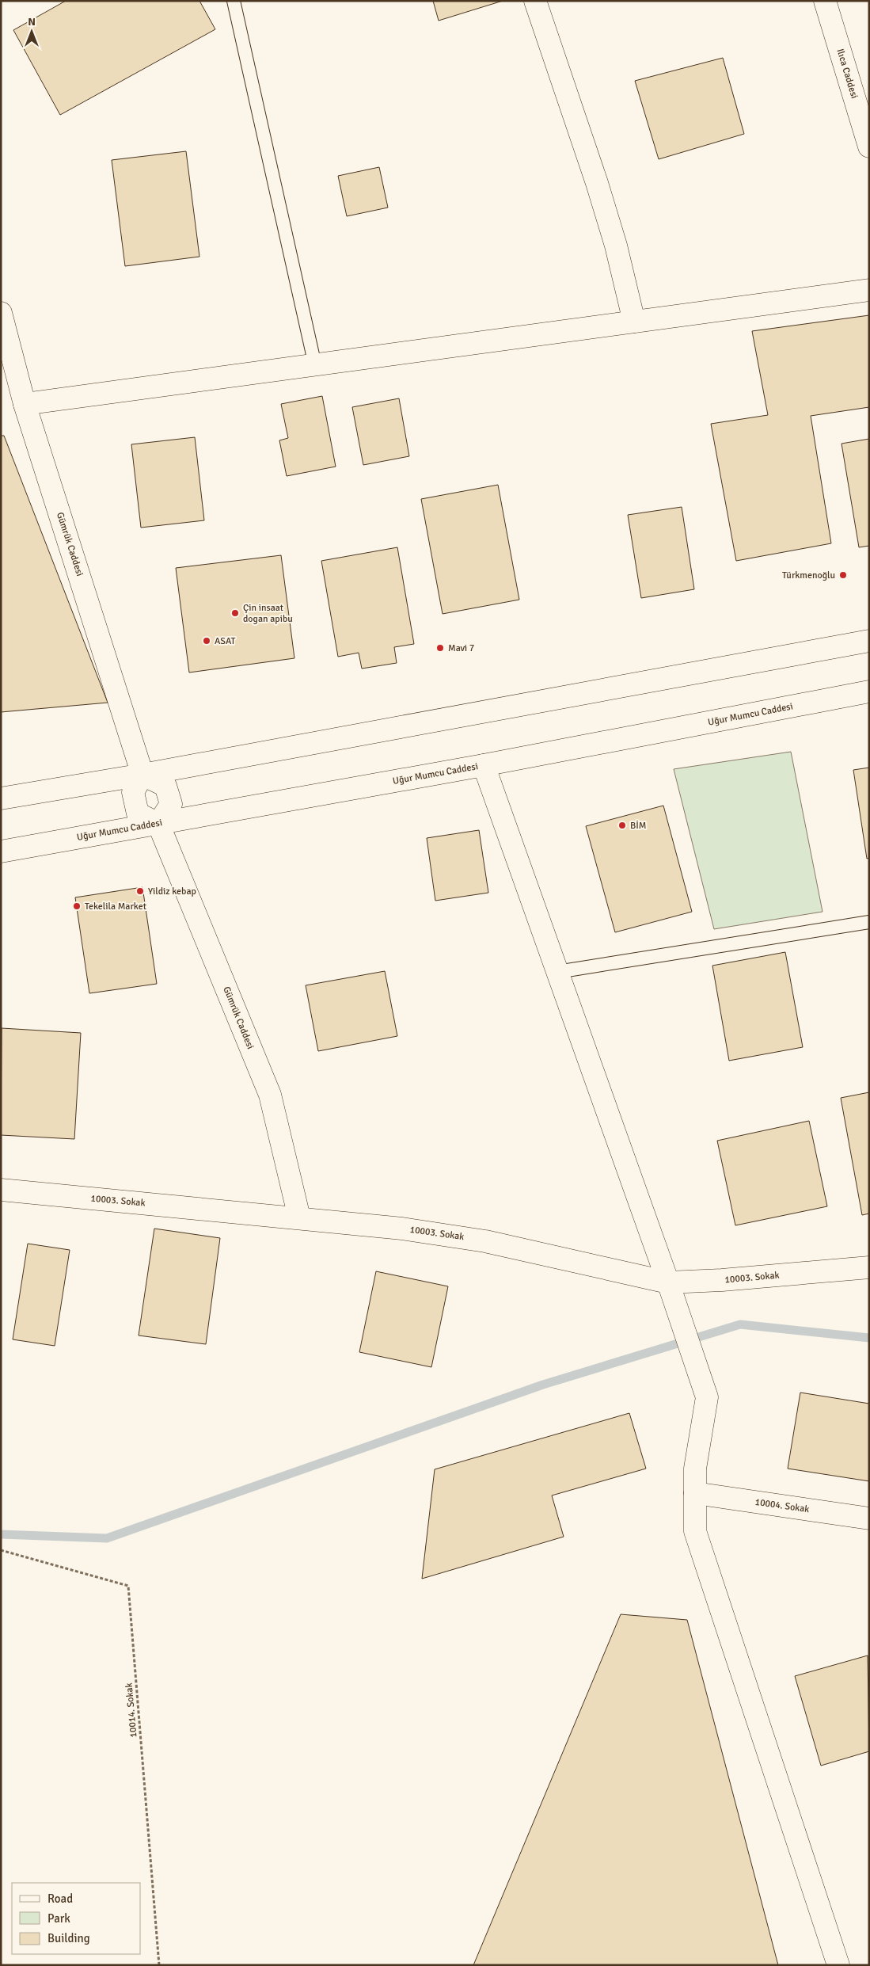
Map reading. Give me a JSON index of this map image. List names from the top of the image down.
{
  "streets": {
    "street": [
      "Ilıca Caddesi",
      "Gümrük Caddesi",
      "Uğur Mumcu Caddesi",
      "10003. Sokak",
      "10004. Sokak"
    ],
    "path": ["10014. Sokak"]
  },
  "crossings": [
    ["Gümrük Caddesi", "Uğur Mumcu Caddesi"],
    ["Gümrük Caddesi", "10003. Sokak"]
  ],
  "places": [
    "Türkmenoğlu",
    "Çin insaat dogan apibu",
    "ASAT",
    "Mavi 7",
    "BİM",
    "Yildiz kebap",
    "Tekelila Market"
  ],
  "legend": ["Road", "Park", "Building"],
  "north": "top"
}
